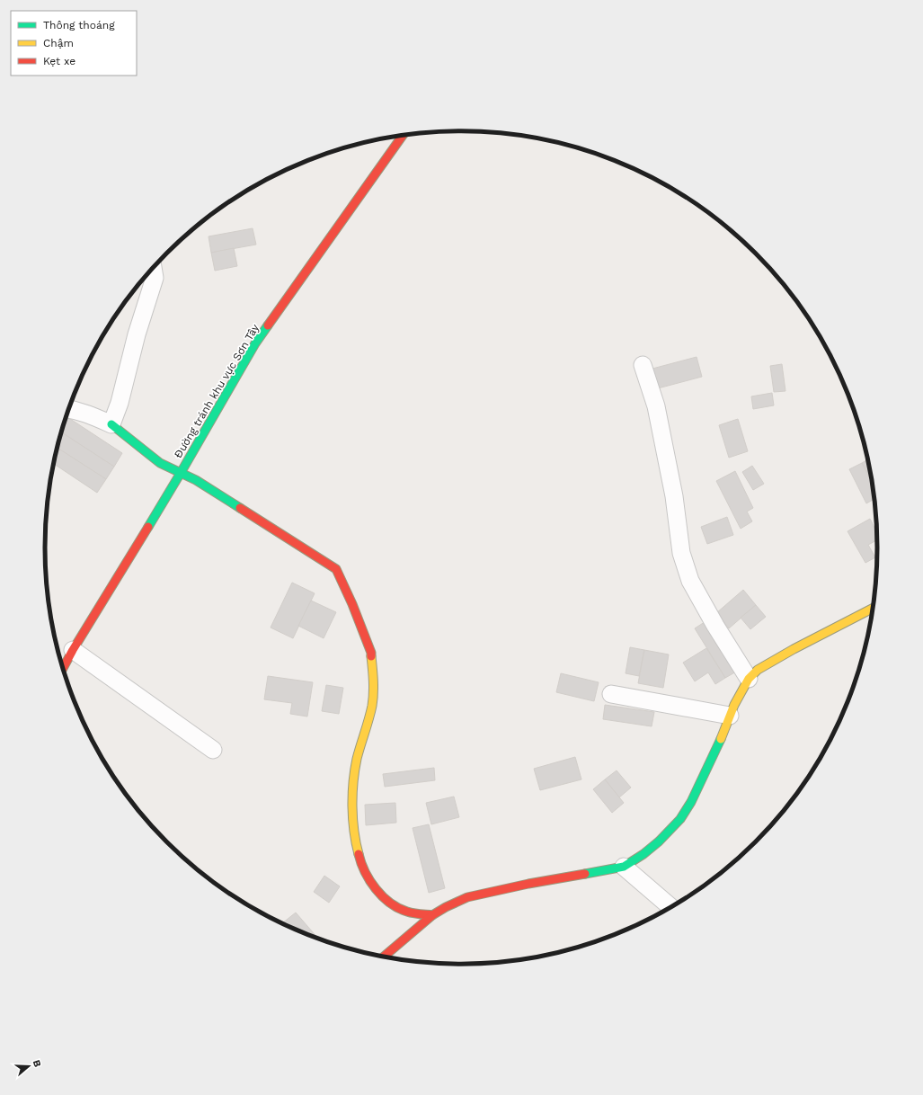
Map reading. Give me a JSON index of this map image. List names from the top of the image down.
{
  "streets": {
    "main road": ["Đường tránh khu vực Sơn Tây"]
  },
  "legend": ["Thông thoáng", "Chậm", "Kẹt xe"],
  "north": "right"
}
